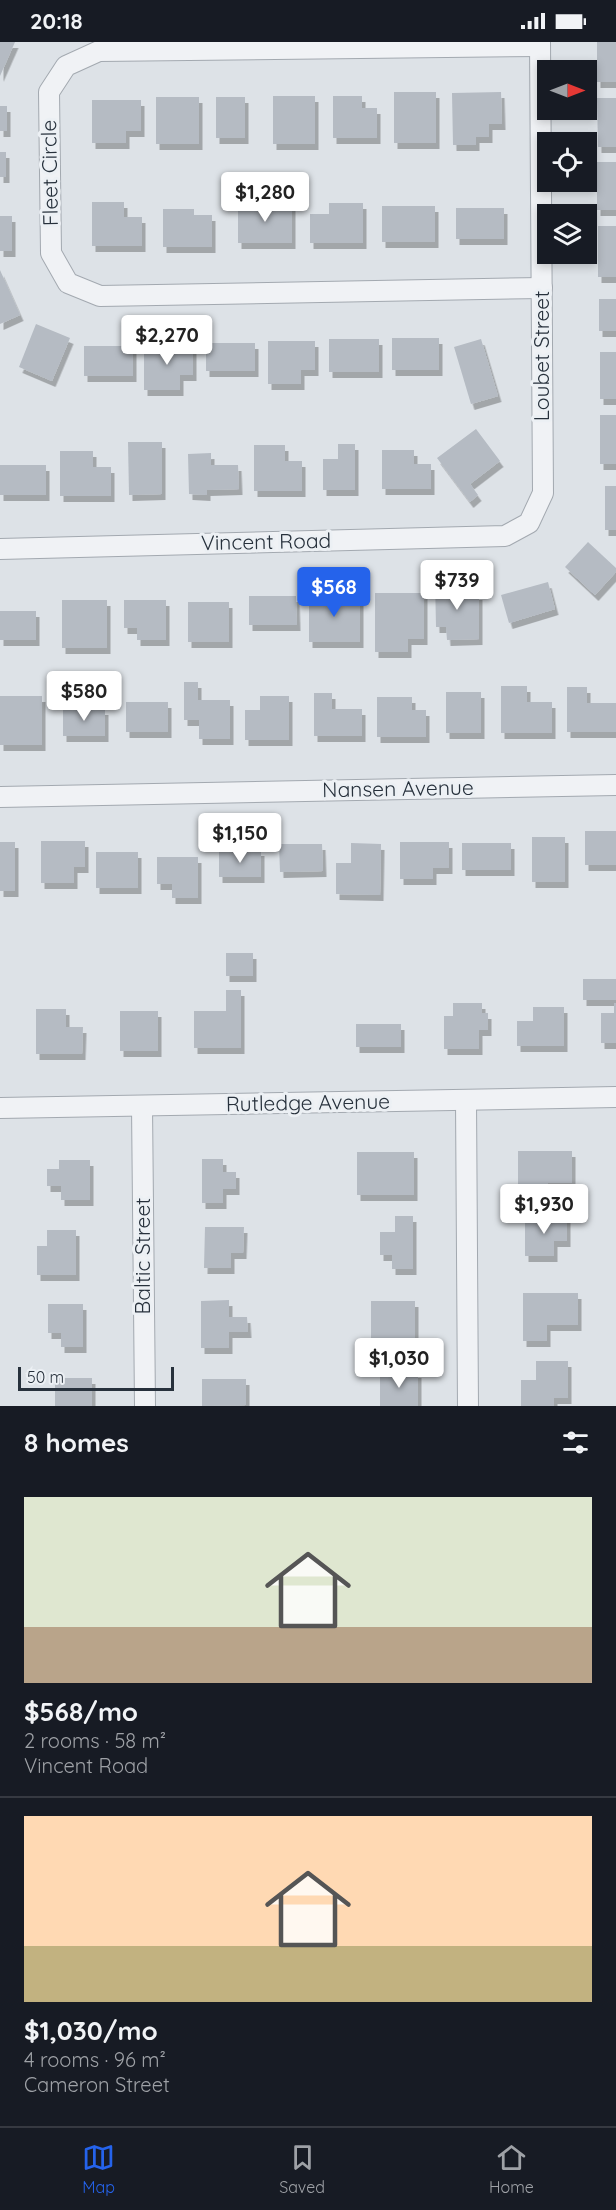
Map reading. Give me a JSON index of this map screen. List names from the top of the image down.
{
  "streets": {
    "street": [
      "Fleet Circle",
      "Loubet Street",
      "Vincent Road",
      "Nansen Avenue",
      "Rutledge Avenue",
      "Baltic Street"
    ]
  },
  "crossings": [
    ["Fleet Circle", "Loubet Street"],
    ["Loubet Street", "Vincent Road"],
    ["Rutledge Avenue", "Baltic Street"]
  ],
  "scale_bar": "50 m",
  "north": "right",
  "page": {
    "status": "20:18",
    "price": [
      "$1,280",
      "$2,270",
      "$739",
      "$568",
      "$580",
      "$1,150",
      "$1,930",
      "$1,030"
    ],
    "scale": "50 m",
    "heading": "8 homes",
    "list": [
      {
        "name": "$568/mo",
        "note": "2 rooms · 58 m² · Vincent Road"
      },
      {
        "name": "$1,030/mo",
        "note": "4 rooms · 96 m² · Cameron Street"
      }
    ],
    "tabs": ["Map", "Saved", "Home"]
  }
}
